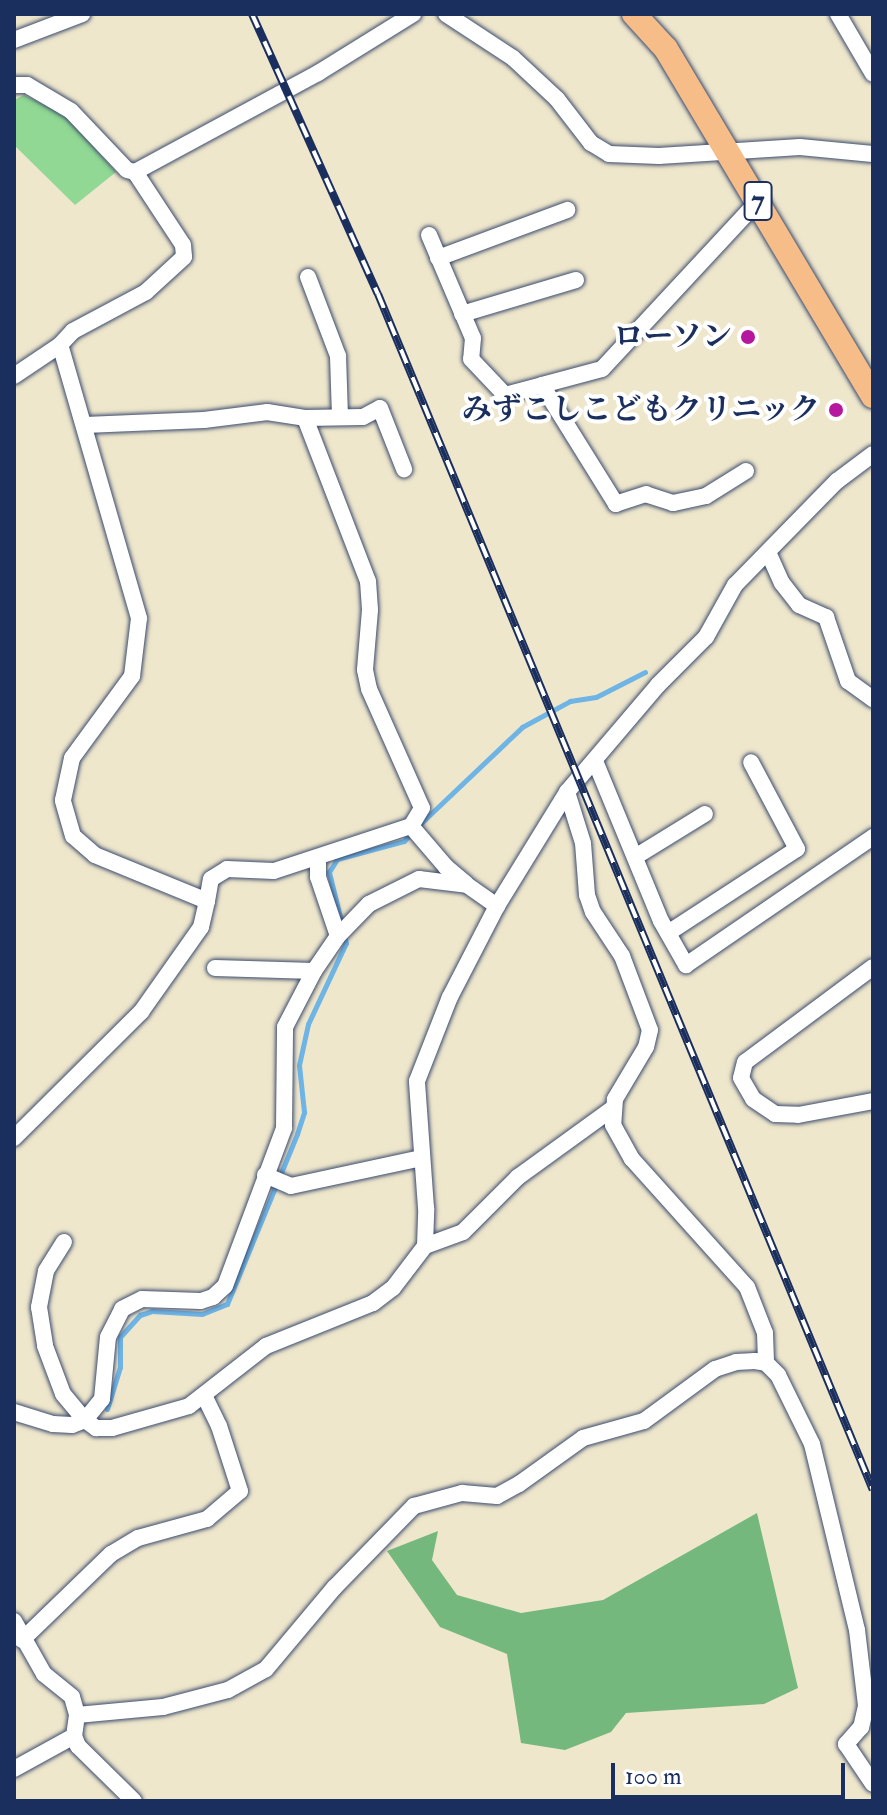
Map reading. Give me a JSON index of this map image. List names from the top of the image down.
{
  "streets": {
    "main road": ["7"]
  },
  "places": ["ローソン", "みずこしこどもクリニック"],
  "scale_bar": "100 m"
}
